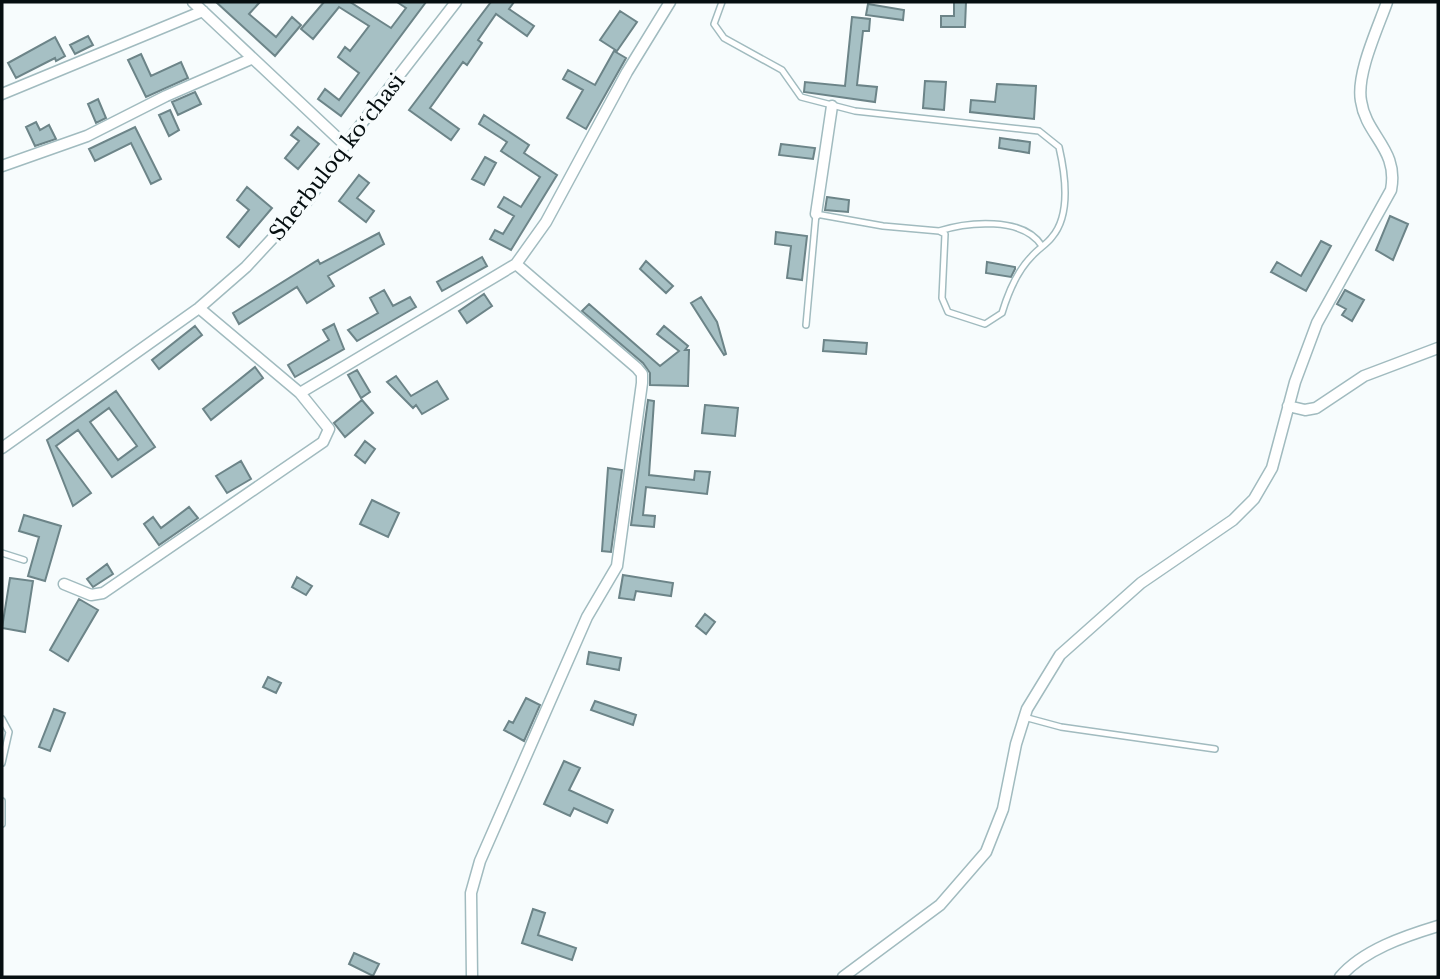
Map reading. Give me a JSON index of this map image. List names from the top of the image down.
{
  "streets": {
    "street": ["Sherbuloq koʻchasi"]
  }
}
